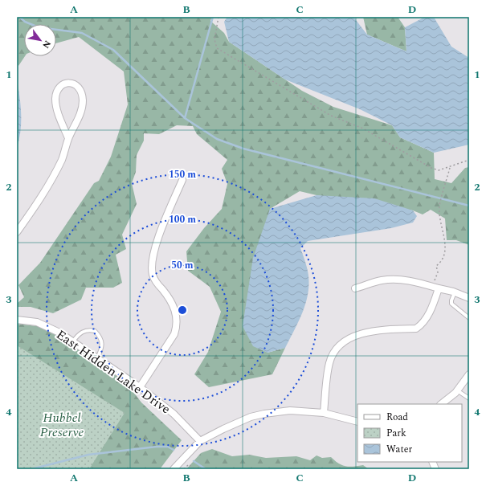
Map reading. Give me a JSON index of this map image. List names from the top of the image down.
{
  "streets": {
    "street": ["East Hidden Lake Drive"]
  },
  "parks": ["Hubbel Preserve"],
  "legend": ["Road", "Park", "Water"],
  "north": "bottom right",
  "grid": {
    "columns": [
      "A",
      "B",
      "C",
      "D"
    ],
    "rows": [
      "1",
      "2",
      "3",
      "4"
    ]
  },
  "rings": ["150 m", "100 m", "50 m"]
}
